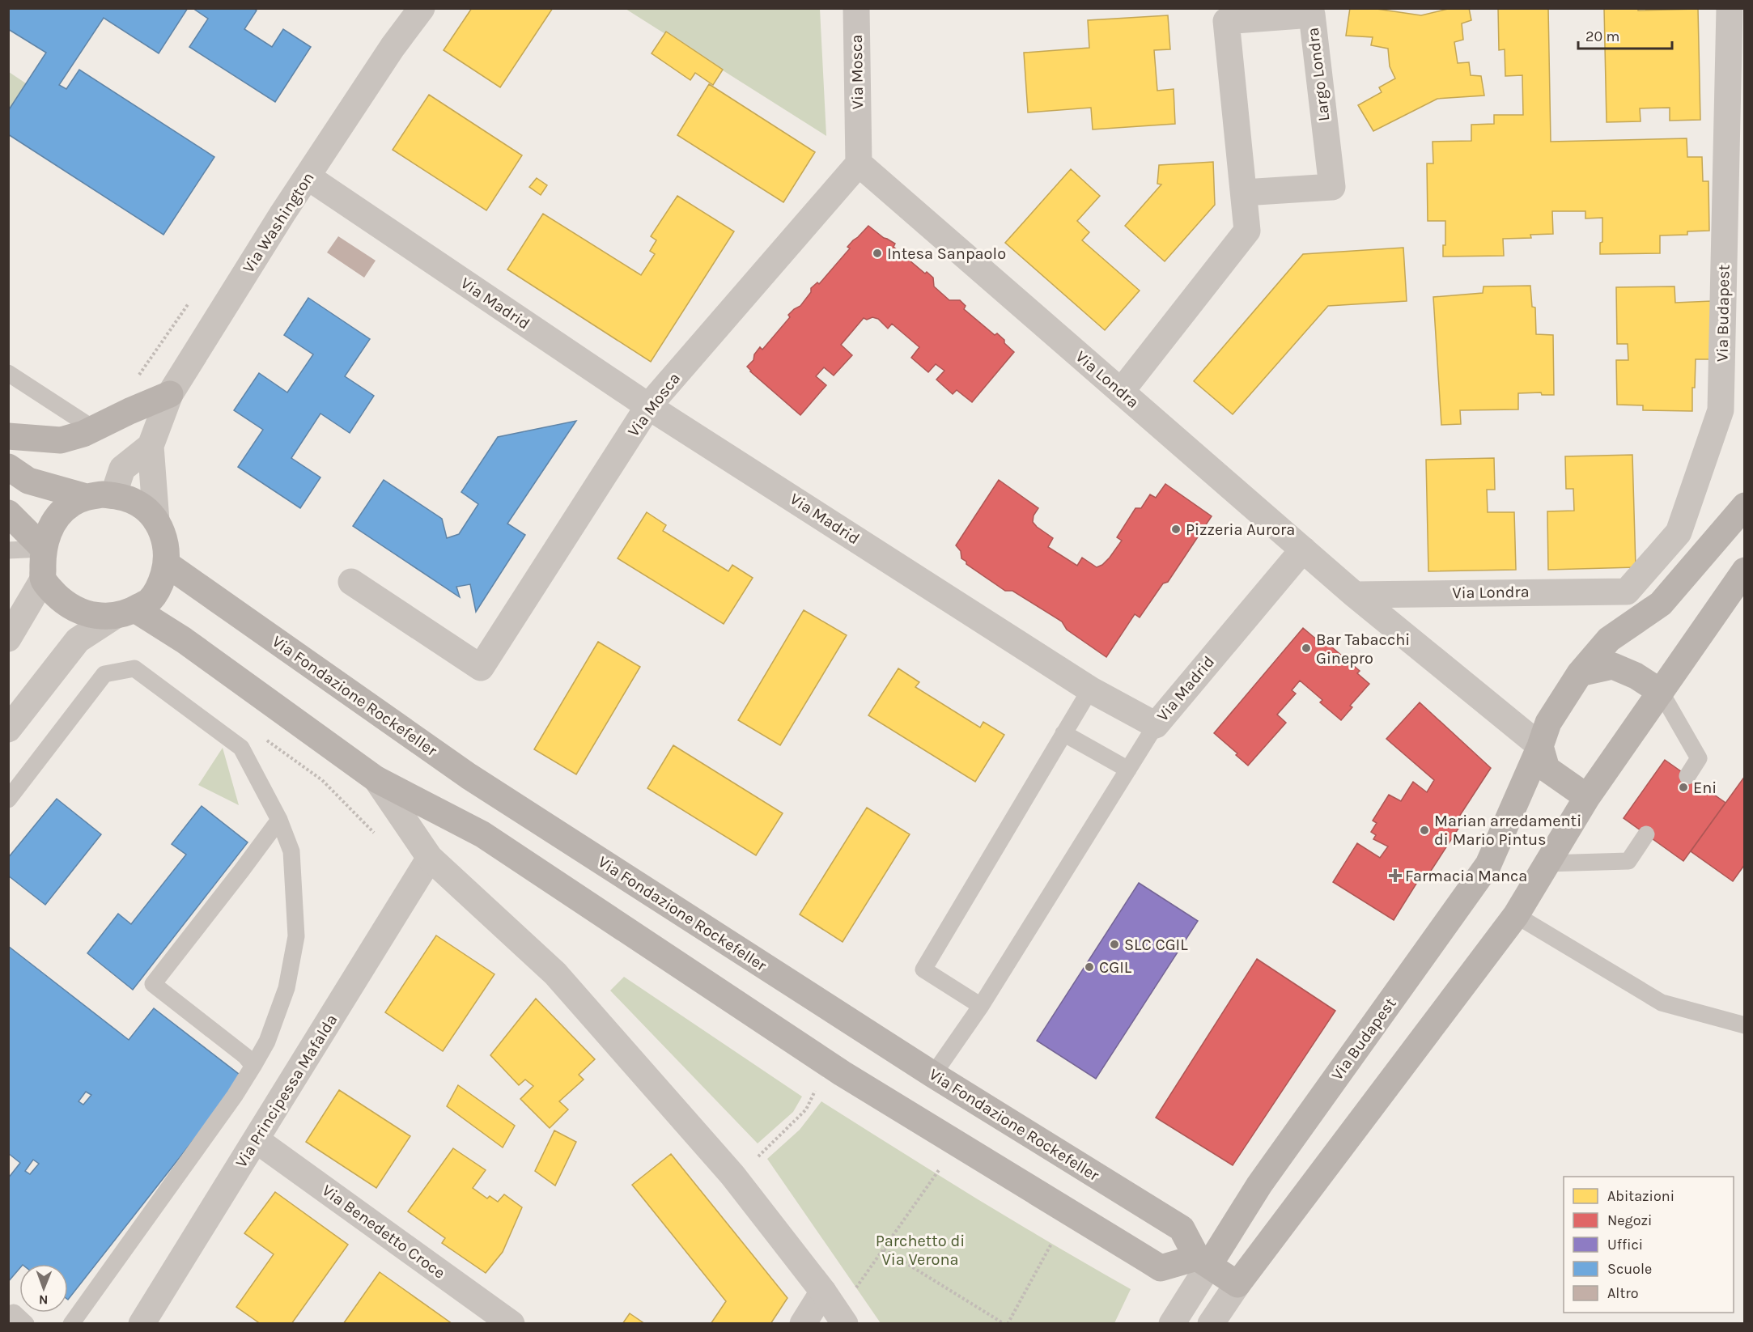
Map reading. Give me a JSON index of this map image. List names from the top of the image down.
{
  "streets": {
    "main road": ["Via Budapest", "Via Fondazione Rockefeller"],
    "street": [
      "Via Mosca",
      "Largo Londra",
      "Via Washington",
      "Via Madrid",
      "Via Londra",
      "Via Principessa Mafalda",
      "Via Benedetto Croce"
    ]
  },
  "crossings": [
    ["Via Mosca", "Via Madrid"],
    ["Via Mosca", "Via Londra"],
    ["Largo Londra", "Via Londra"],
    ["Via Washington", "Via Madrid"],
    ["Via Washington", "Via Fondazione Rockefeller"],
    ["Via Madrid", "Via Londra"],
    ["Via Budapest", "Via Londra"],
    ["Via Budapest", "Via Fondazione Rockefeller"],
    ["Via Principessa Mafalda", "Via Benedetto Croce"]
  ],
  "parks": ["Parchetto di Via Verona"],
  "places": {
    "other": [
      "Intesa Sanpaolo",
      "Pizzeria Aurora",
      "Bar Tabacchi Ginepro",
      "Eni",
      "Marian arredamenti di Mario Pintus",
      "SLC CGIL",
      "CGIL"
    ],
    "health": ["Farmacia Manca"]
  },
  "legend": [
    "Abitazioni",
    "Negozi",
    "Uffici",
    "Scuole",
    "Altro"
  ],
  "scale_bar": "20 m",
  "north": "bottom"
}
